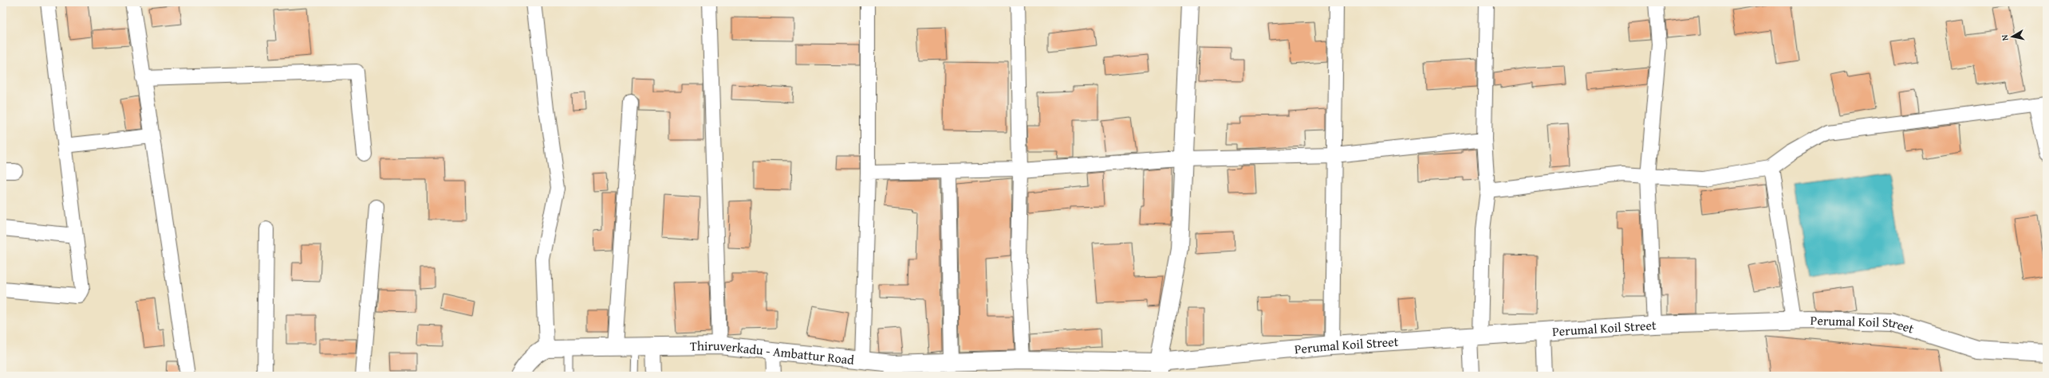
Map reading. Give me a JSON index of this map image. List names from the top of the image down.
{
  "streets": {
    "street": ["Perumal Koil Street", "Thiruverkadu - Ambattur Road"]
  },
  "crossings": [
    ["Perumal Koil Street", "Thiruverkadu - Ambattur Road"]
  ],
  "north": "left"
}
